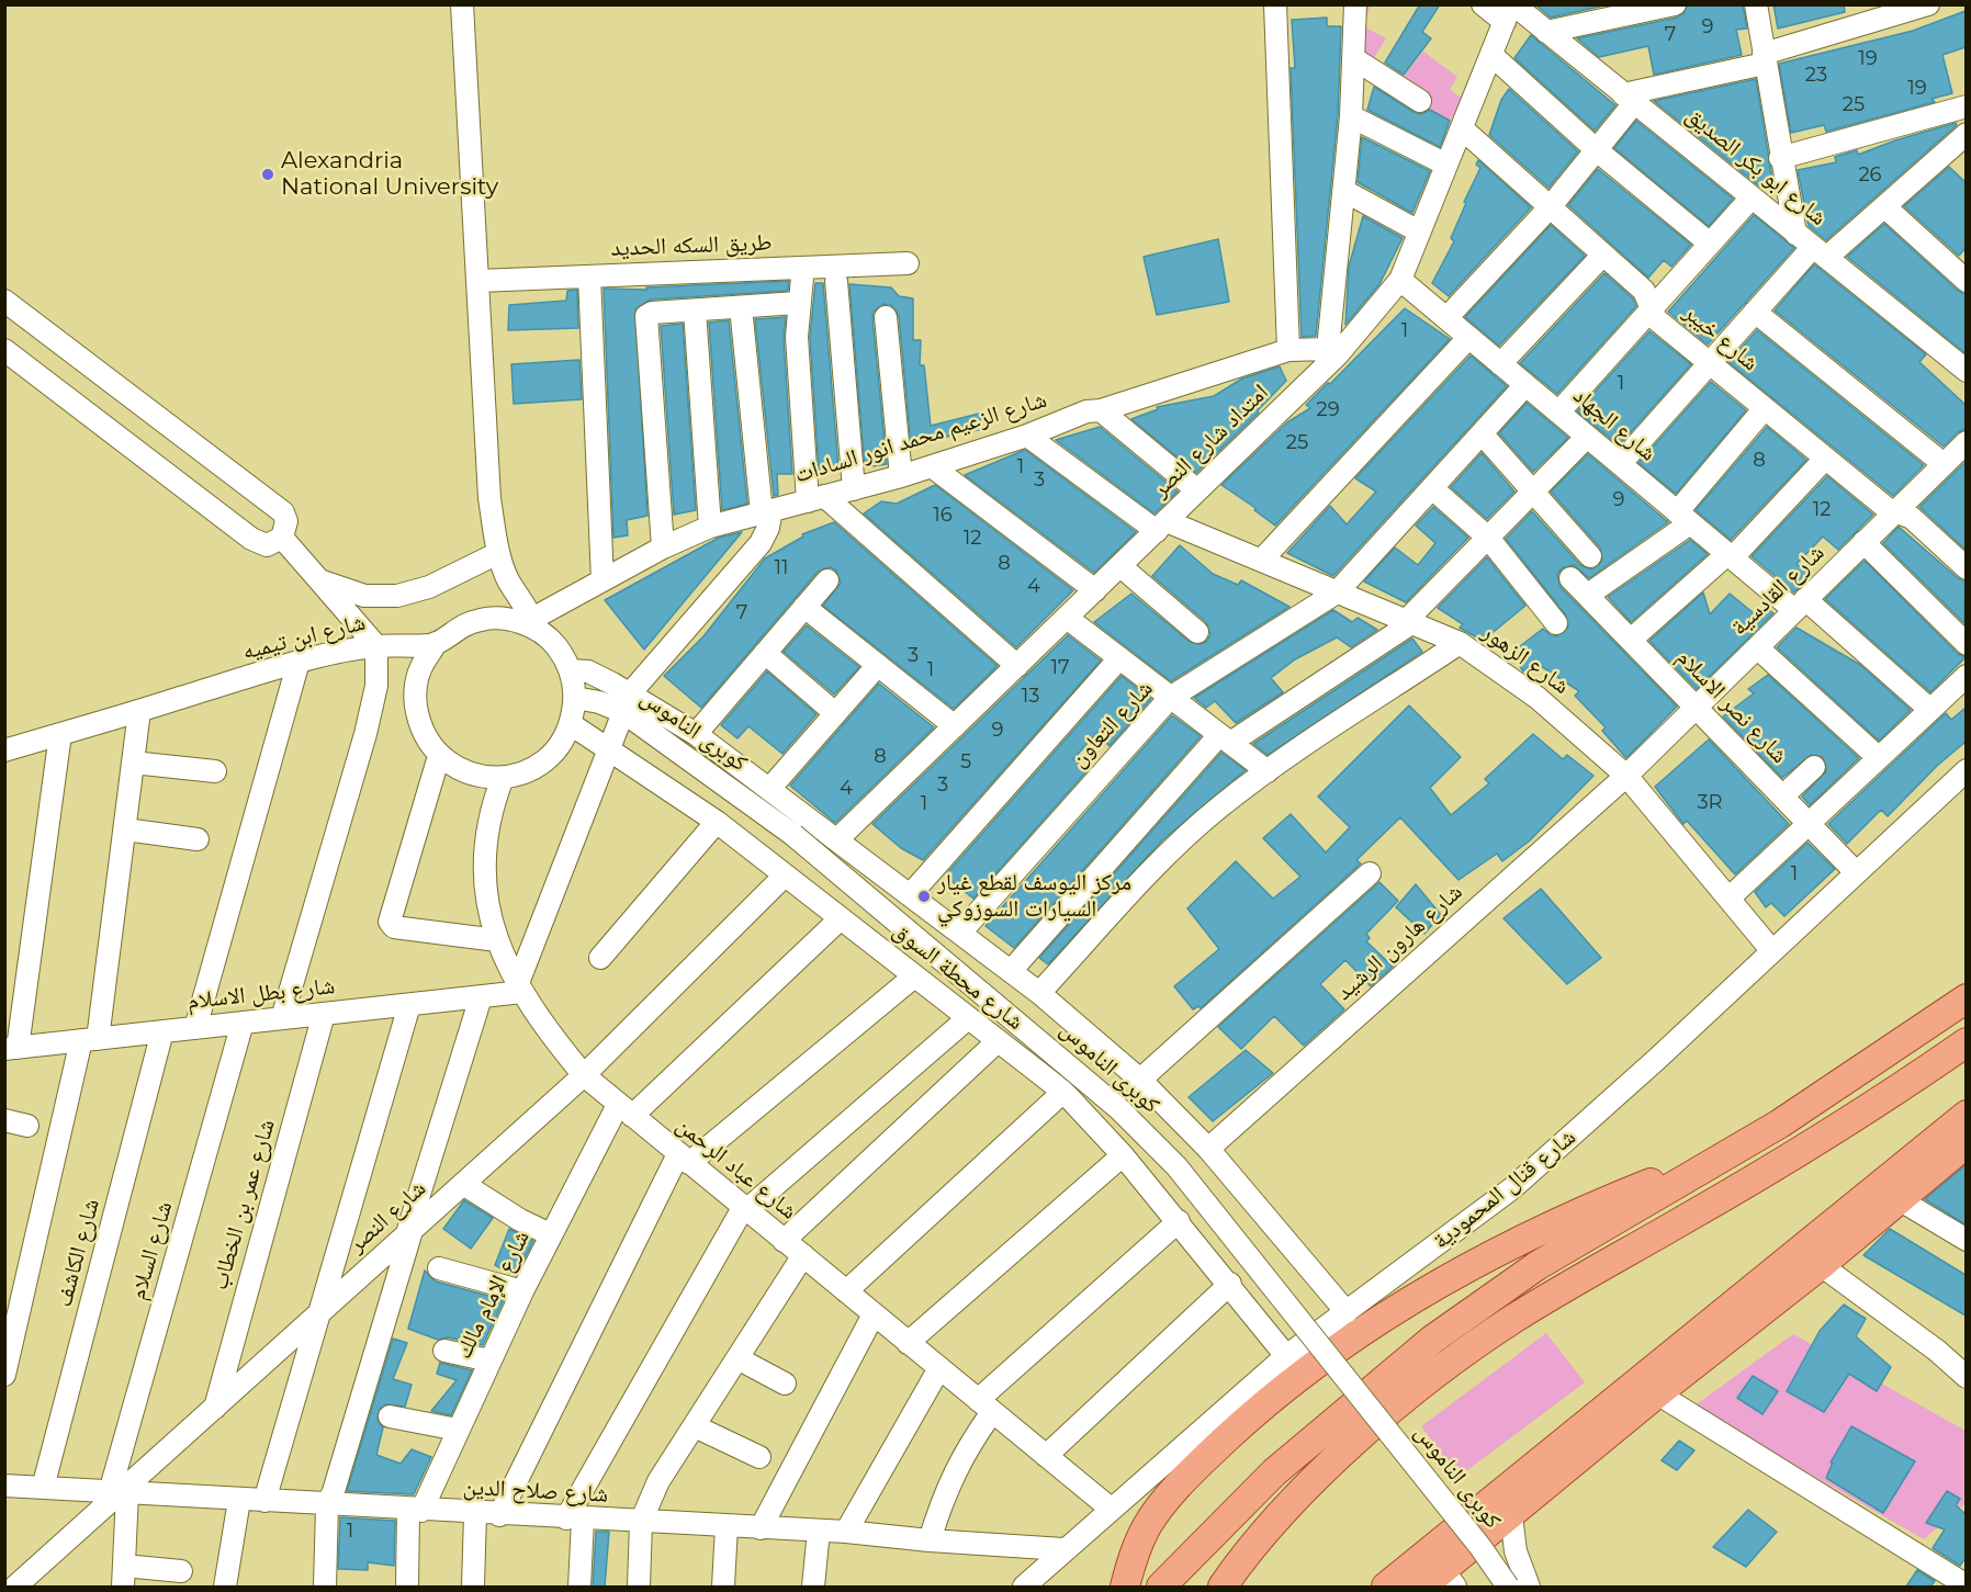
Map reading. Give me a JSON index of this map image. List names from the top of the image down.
{
  "streets": {
    "street": [
      "شارع ابو بكر الصديق",
      "طريق السكه الحديد",
      "شارع خيبر",
      "شارع الجهاد",
      "شارع الزعيم محمد انور السادات",
      "امتداد شارع النصر",
      "شارع القادسية",
      "شارع ابن تيميه",
      "شارع الزهور",
      "شارع نصر الاسلام",
      "شارع التعاون",
      "كوبرى الناموس",
      "شارع هارون الرشيد",
      "شارع محطة السوق",
      "شارع بطل الاسلام",
      "شارع عباد الرحمن",
      "شارع قنال المحمودية",
      "شارع عمر بن الخطاب",
      "شارع النصر",
      "شارع السلام",
      "شارع الكاشف",
      "شارع الإمام مالك",
      "شارع صلاح الدين"
    ]
  },
  "crossings": [
    ["شارع ابو بكر الصديق", "امتداد شارع النصر"],
    ["شارع خيبر", "امتداد شارع النصر"],
    ["شارع خيبر", "شارع القادسية"],
    ["شارع الجهاد", "امتداد شارع النصر"],
    ["شارع الجهاد", "شارع القادسية"],
    ["شارع الجهاد", "شارع التعاون"],
    ["شارع الزعيم محمد انور السادات", "امتداد شارع النصر"],
    ["شارع الزعيم محمد انور السادات", "شارع ابن تيميه"],
    ["شارع الزعيم محمد انور السادات", "شارع الزهور"],
    ["شارع الزعيم محمد انور السادات", "كوبرى الناموس"],
    ["شارع الزعيم محمد انور السادات", "شارع محطة السوق"],
    ["شارع الزعيم محمد انور السادات", "شارع عباد الرحمن"],
    ["امتداد شارع النصر", "شارع الزهور"],
    ["امتداد شارع النصر", "شارع محطة السوق"],
    ["شارع القادسية", "شارع الزهور"],
    ["شارع القادسية", "شارع نصر الاسلام"],
    ["شارع القادسية", "شارع هارون الرشيد"],
    ["شارع ابن تيميه", "كوبرى الناموس"],
    ["شارع ابن تيميه", "شارع محطة السوق"],
    ["شارع ابن تيميه", "شارع عباد الرحمن"],
    ["شارع الزهور", "شارع التعاون"],
    ["شارع الزهور", "شارع هارون الرشيد"],
    ["شارع الزهور", "شارع قنال المحمودية"],
    ["شارع نصر الاسلام", "شارع قنال المحمودية"],
    ["شارع التعاون", "شارع محطة السوق"],
    ["كوبرى الناموس", "شارع محطة السوق"],
    ["كوبرى الناموس", "شارع عباد الرحمن"],
    ["شارع هارون الرشيد", "شارع محطة السوق"],
    ["شارع محطة السوق", "شارع عباد الرحمن"],
    ["شارع محطة السوق", "شارع قنال المحمودية"],
    ["شارع محطة السوق", "شارع النصر"],
    ["شارع محطة السوق", "شارع الإمام مالك"],
    ["شارع بطل الاسلام", "شارع عباد الرحمن"],
    ["شارع بطل الاسلام", "شارع عمر بن الخطاب"],
    ["شارع بطل الاسلام", "شارع السلام"],
    ["شارع بطل الاسلام", "شارع الكاشف"],
    ["شارع عباد الرحمن", "شارع قنال المحمودية"],
    ["شارع عباد الرحمن", "شارع النصر"],
    ["شارع عباد الرحمن", "شارع الإمام مالك"],
    ["شارع قنال المحمودية", "شارع صلاح الدين"],
    ["شارع عمر بن الخطاب", "شارع النصر"],
    ["شارع النصر", "شارع السلام"],
    ["شارع النصر", "شارع صلاح الدين"],
    ["شارع السلام", "شارع صلاح الدين"],
    ["شارع الكاشف", "شارع صلاح الدين"],
    ["شارع الإمام مالك", "شارع صلاح الدين"]
  ],
  "places": ["Alexandria National University", "مركز اليوسف لقطع غيار السيارات السوزوكي"],
  "house_numbers": [
    "9",
    "7",
    "19",
    "23",
    "19",
    "25",
    "26",
    "1",
    "1",
    "29",
    "25",
    "8",
    "1",
    "3",
    "9",
    "12",
    "16",
    "12",
    "8",
    "11",
    "4",
    "7",
    "3",
    "17",
    "1",
    "13",
    "9",
    "8",
    "5",
    "3",
    "4",
    "3R",
    "1",
    "1",
    "1"
  ]
}
